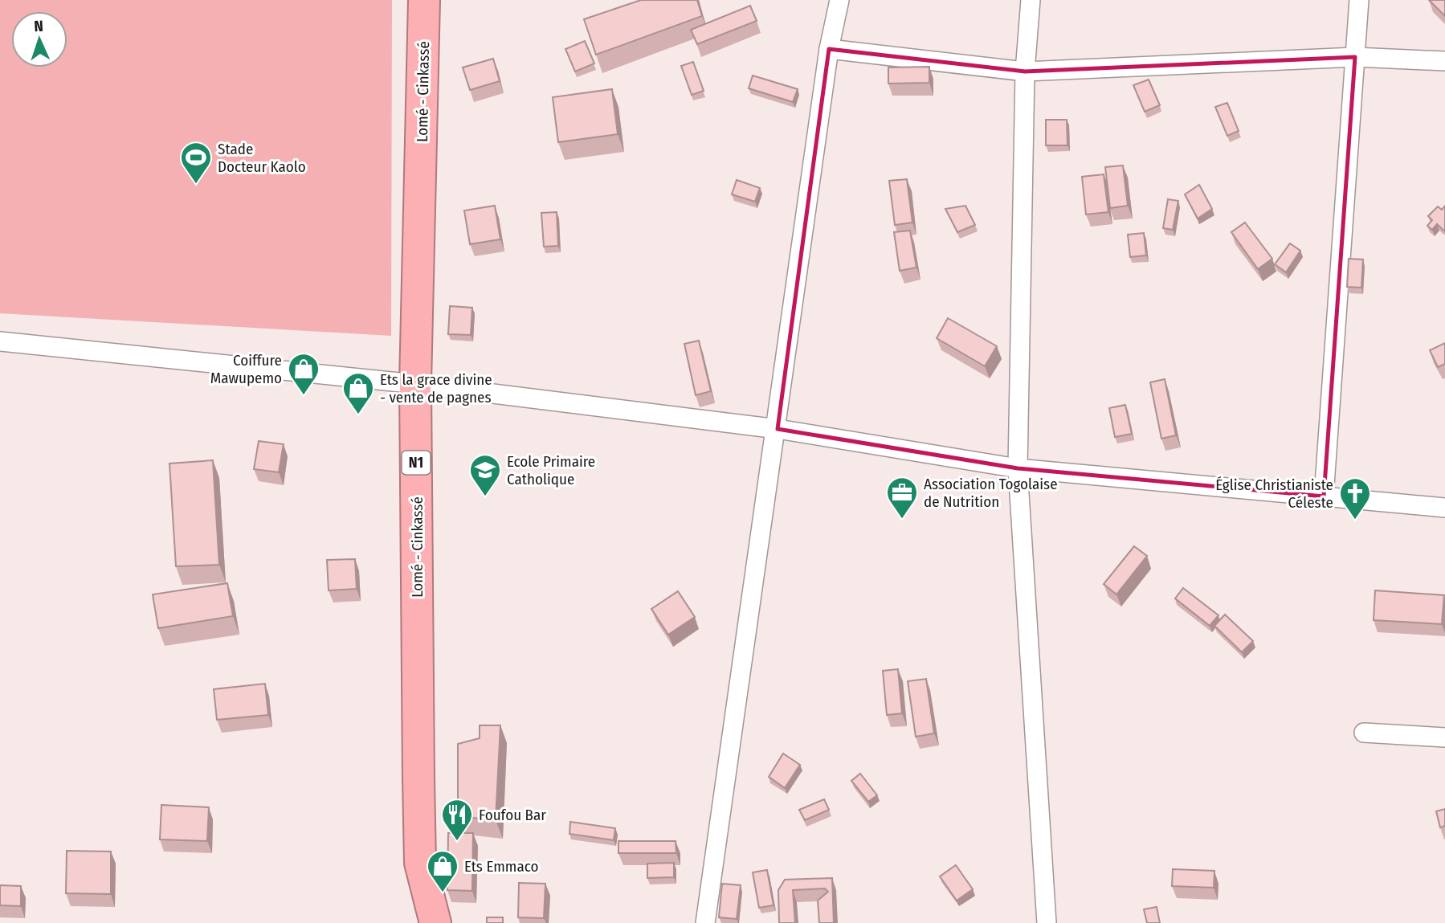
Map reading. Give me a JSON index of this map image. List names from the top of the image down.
{
  "streets": {
    "highway": ["Lomé - Cinkassé", "N1"]
  },
  "places": {
    "sports": ["Stade Docteur Kaolo"],
    "shop": ["Coiffure Mawupemo", "Ets la grace divine - vente de pagnes", "Ets Emmaco"],
    "school or university": ["Ecole Primaire Catholique"],
    "office": ["Association Togolaise de Nutrition"],
    "church": ["Église Christianiste Céleste"],
    "restaurant": ["Foufou Bar"]
  },
  "north": "top"
}
